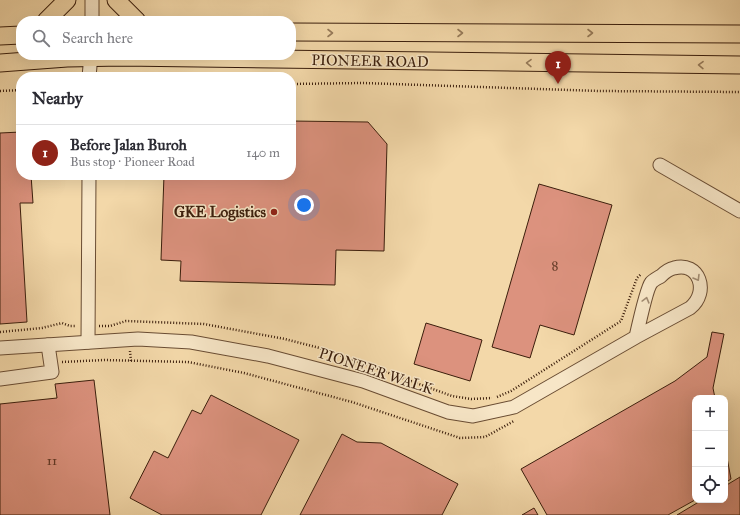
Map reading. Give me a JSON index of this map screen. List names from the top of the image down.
{
  "streets": {
    "main road": ["PIONEER ROAD"],
    "street": ["PIONEER WALK"]
  },
  "places": ["GKE Logistics"],
  "house_numbers": ["8", "11"],
  "page": {
    "search": "Search here",
    "pins": "1",
    "heading": "Nearby",
    "list": [
      {
        "mark": "1",
        "name": "Before Jalan Buroh",
        "note": "Bus stop · Pioneer Road",
        "value": "140 m"
      }
    ],
    "map_buttons": ["+", "−"]
  }
}
